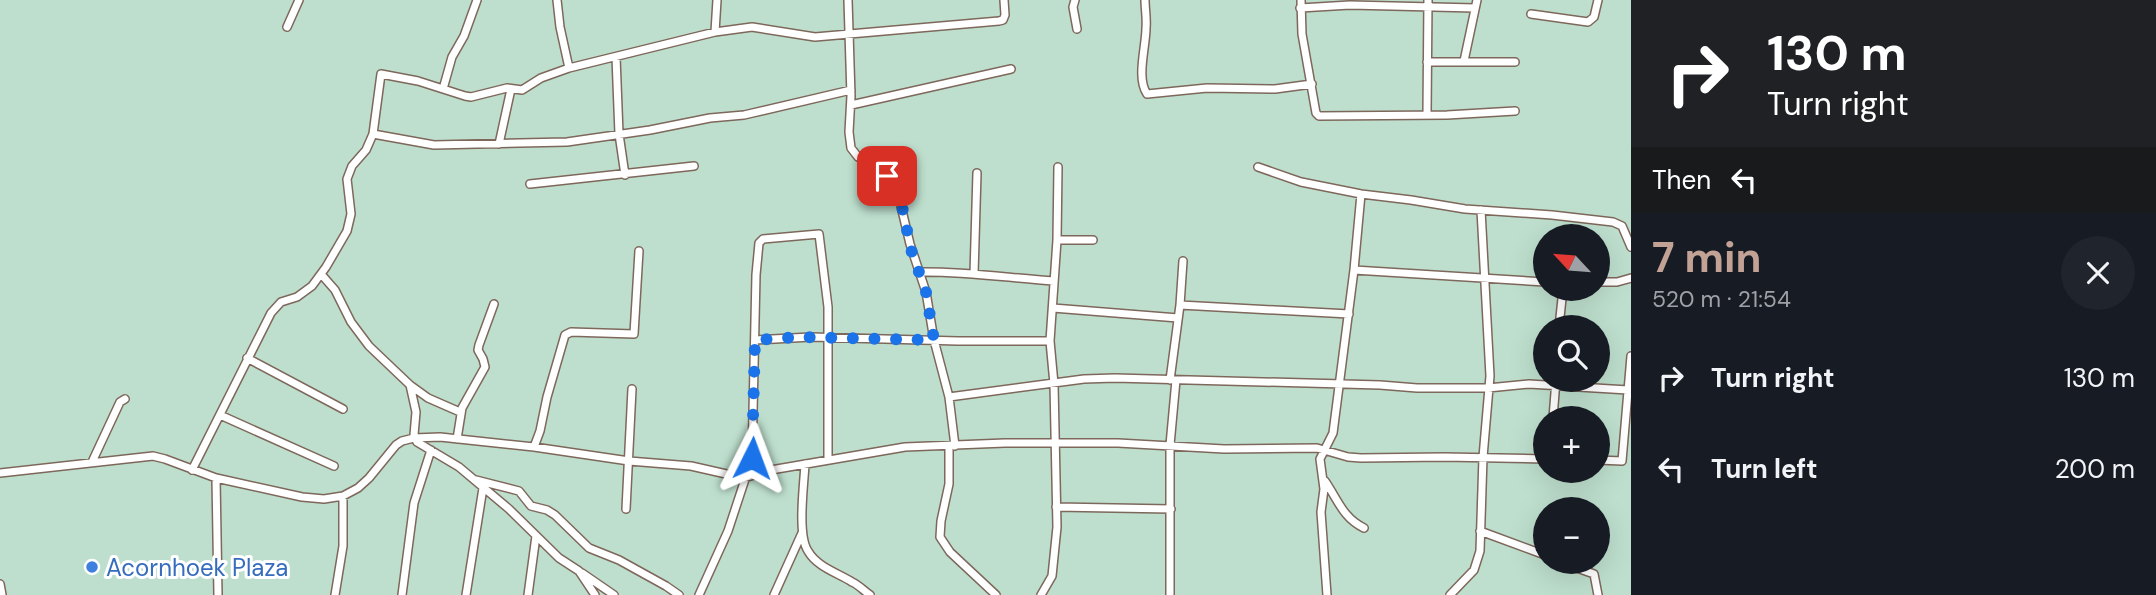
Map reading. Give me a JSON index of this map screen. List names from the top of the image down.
{
  "places": ["Acornhoek Plaza"],
  "north": "top left",
  "page": {
    "turn": ["130 m", "Turn right"],
    "then": "Then",
    "heading": ["7 min", "520 m · 21:54"],
    "map_buttons": ["+", "−"],
    "list": [
      {
        "name": "Turn right",
        "value": "130 m"
      },
      {
        "name": "Turn left",
        "value": "200 m"
      }
    ]
  }
}
